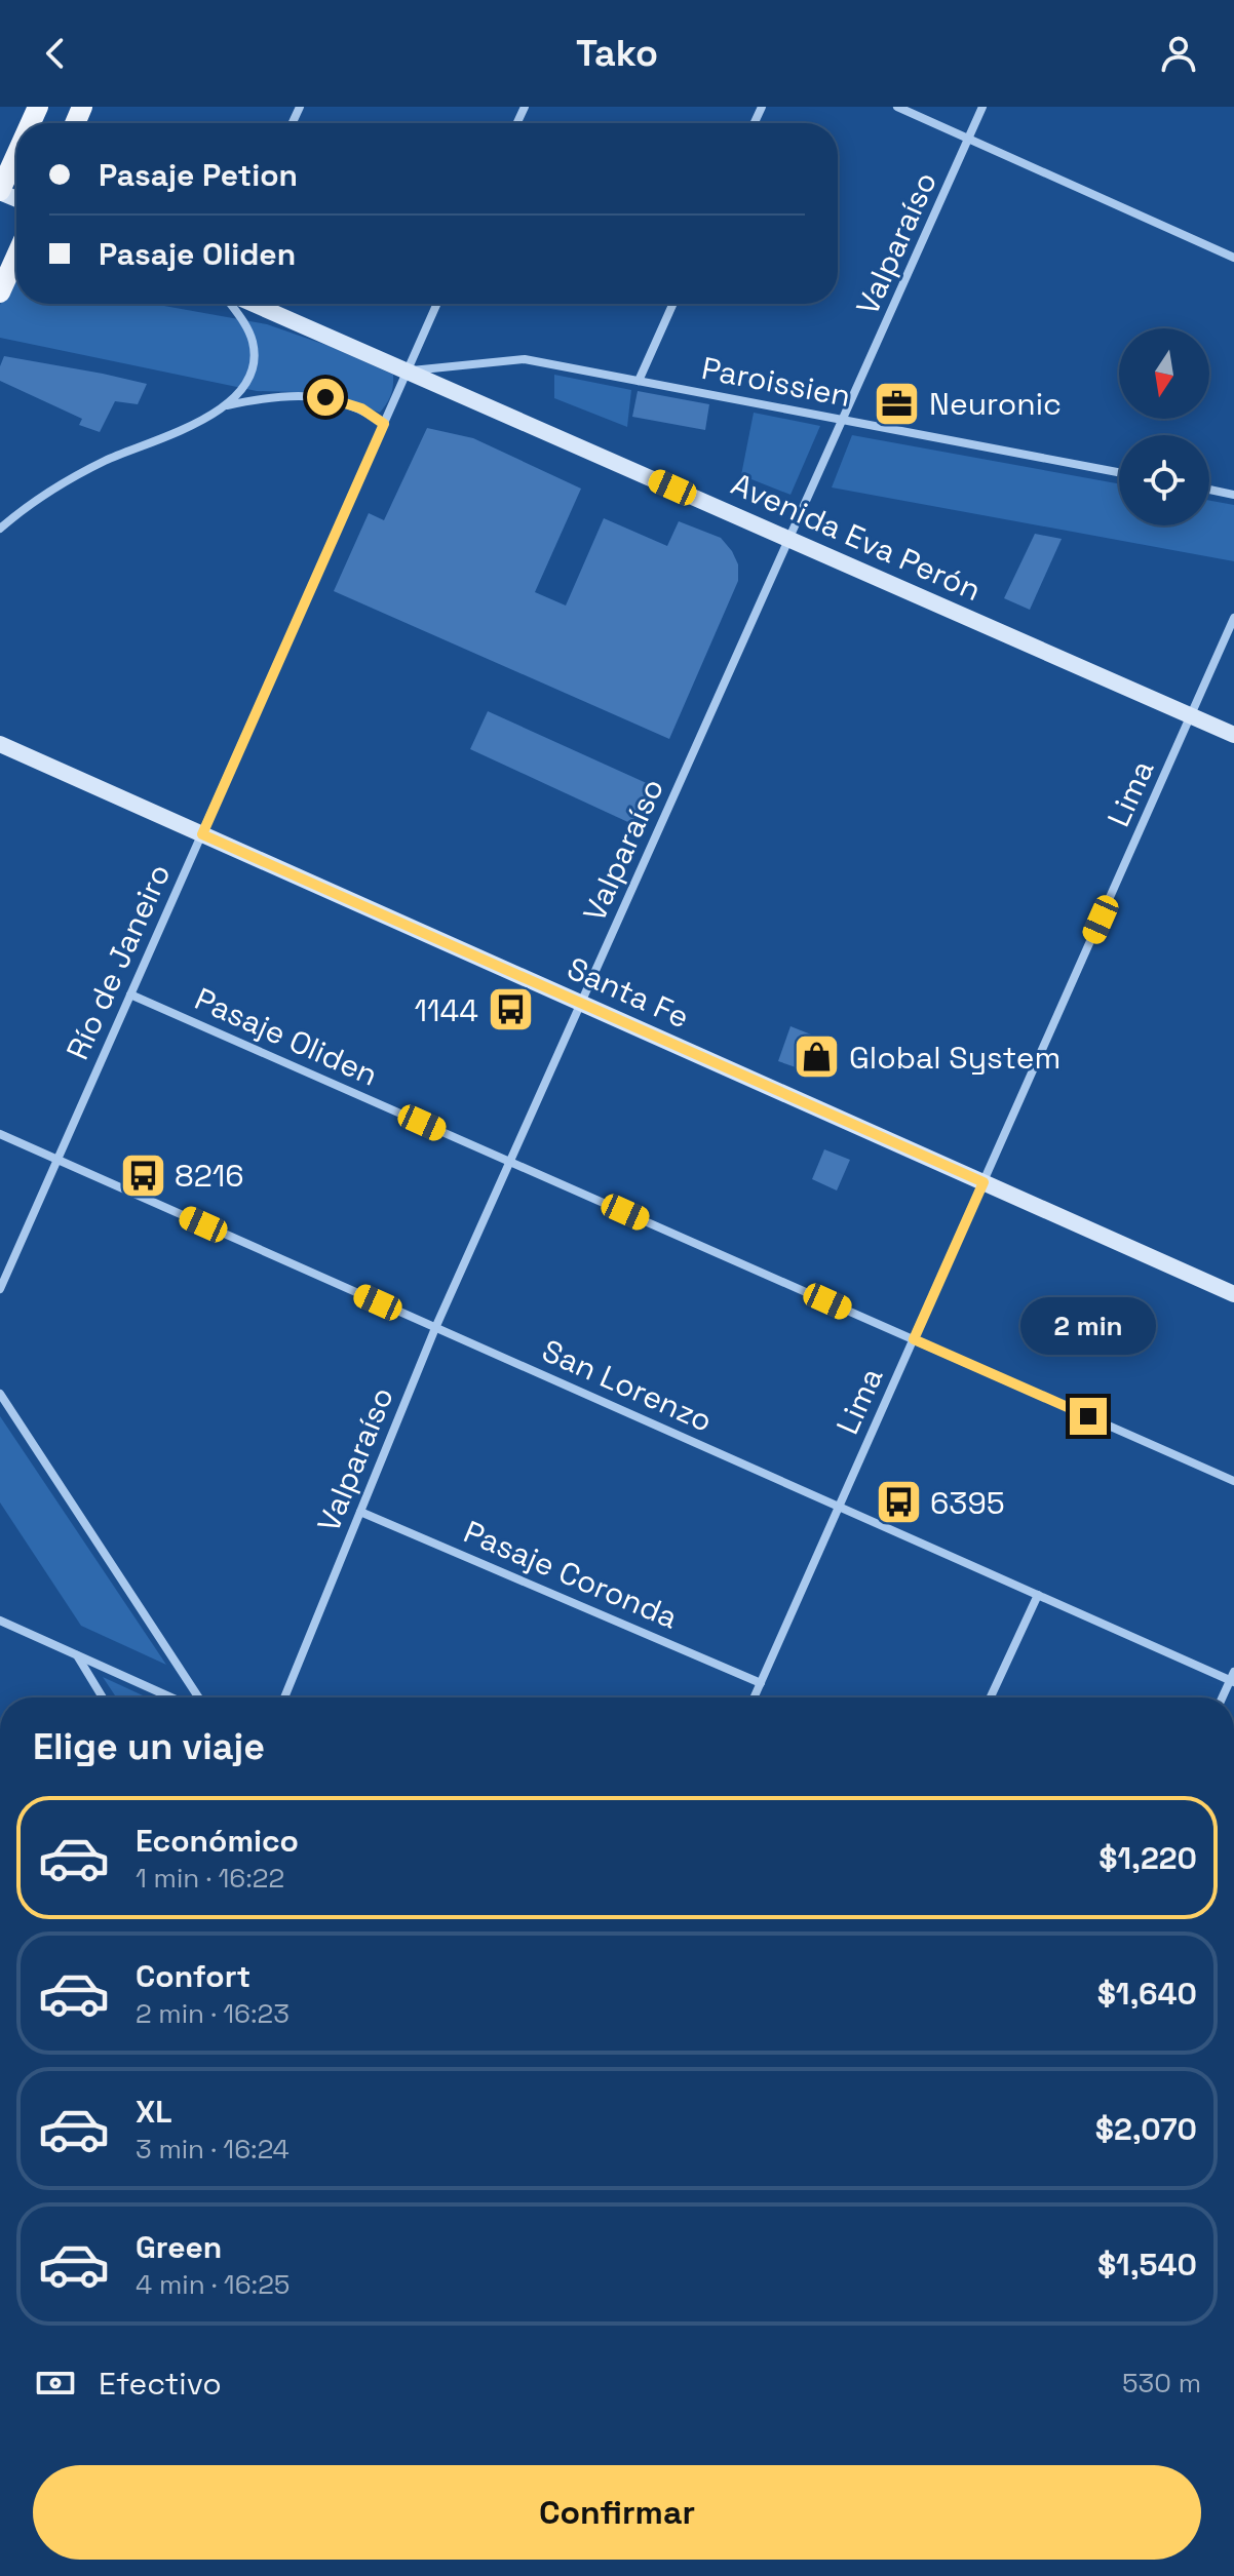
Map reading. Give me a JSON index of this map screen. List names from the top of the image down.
{
  "streets": {
    "main road": ["Avenida Eva Perón", "Santa Fe"],
    "street": [
      "Valparaíso",
      "Paroissien",
      "Lima",
      "Río de Janeiro",
      "Pasaje Oliden",
      "San Lorenzo",
      "Pasaje Coronda"
    ]
  },
  "crossings": [
    ["Valparaíso", "Paroissien"],
    ["Valparaíso", "Avenida Eva Perón"],
    ["Valparaíso", "Santa Fe"],
    ["Valparaíso", "Pasaje Oliden"],
    ["Valparaíso", "San Lorenzo"],
    ["Valparaíso", "Pasaje Coronda"],
    ["Paroissien", "Avenida Eva Perón"],
    ["Paroissien", "Río de Janeiro"],
    ["Avenida Eva Perón", "Lima"],
    ["Avenida Eva Perón", "Río de Janeiro"],
    ["Lima", "Santa Fe"],
    ["Lima", "Pasaje Oliden"],
    ["Lima", "San Lorenzo"],
    ["Lima", "Pasaje Coronda"],
    ["Río de Janeiro", "Santa Fe"],
    ["Río de Janeiro", "Pasaje Oliden"],
    ["Río de Janeiro", "San Lorenzo"]
  ],
  "places": {
    "office": ["Neuronic"],
    "bus stop": ["1144", "8216", "6395"],
    "shop": ["Global System"]
  },
  "north": "bottom",
  "page": {
    "header": "Tako",
    "banner": ["Pasaje Petion", "Pasaje Oliden"],
    "bubble": "2 min",
    "heading": "Elige un viaje",
    "list": [
      {
        "name": "Económico",
        "note": "1 min · 16:22",
        "value": "$1,220"
      },
      {
        "name": "Confort",
        "note": "2 min · 16:23",
        "value": "$1,640"
      },
      {
        "name": "XL",
        "note": "3 min · 16:24",
        "value": "$2,070"
      },
      {
        "name": "Green",
        "note": "4 min · 16:25",
        "value": "$1,540"
      }
    ],
    "pay": ["Efectivo", "530 m"],
    "buttons": "Confirmar"
  }
}
